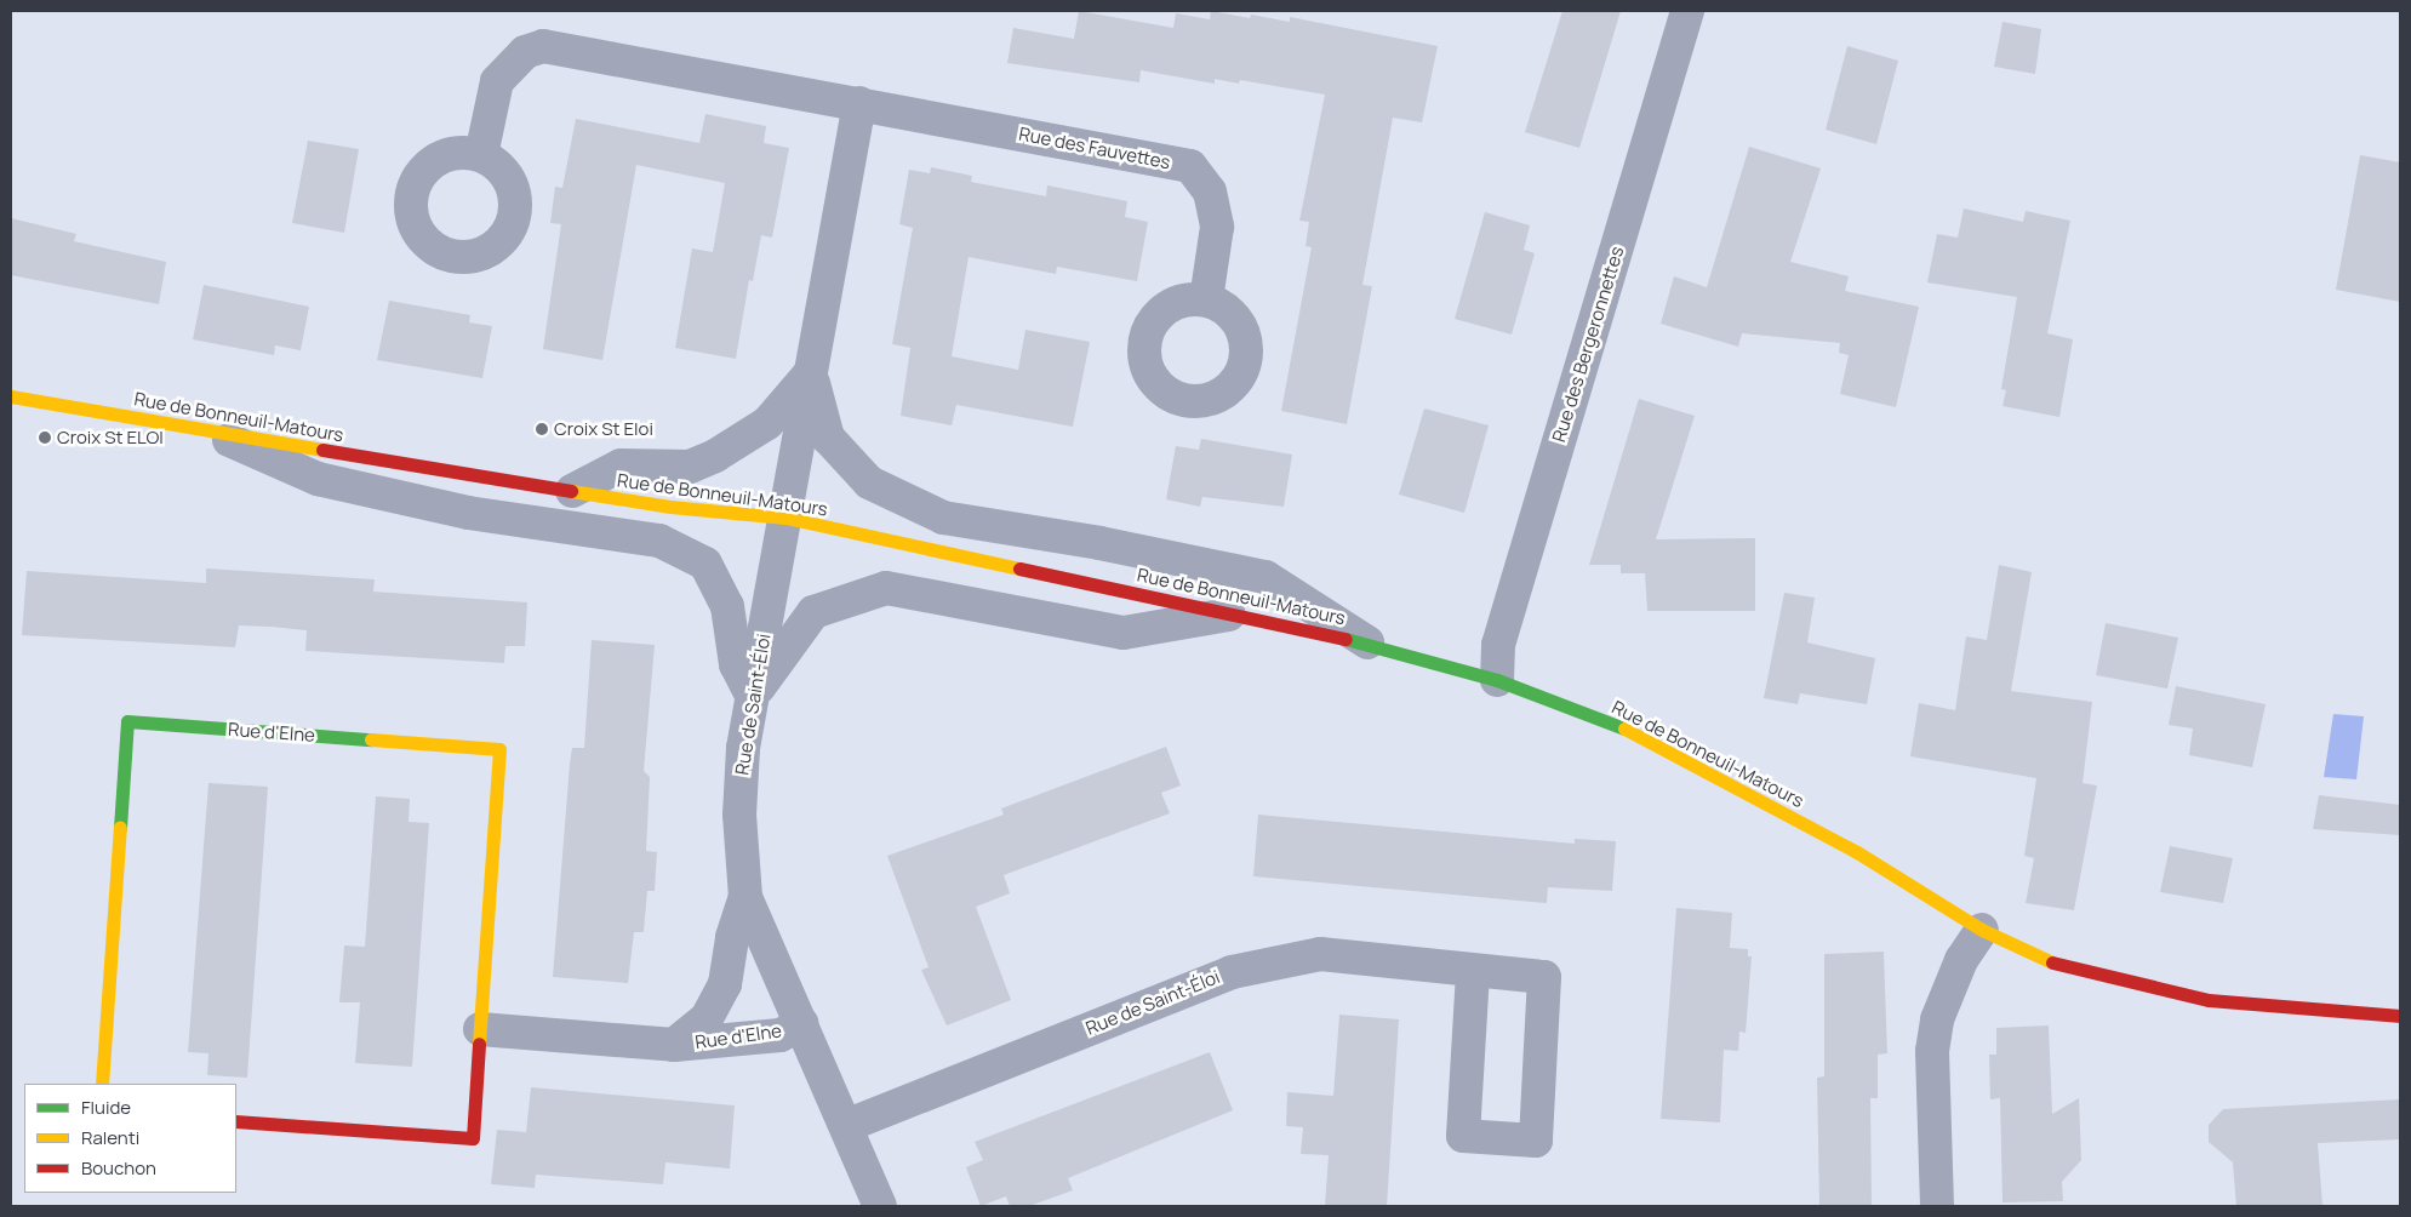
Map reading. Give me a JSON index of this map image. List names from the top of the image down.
{
  "streets": {
    "main road": ["Rue de Bonneuil-Matours", "Rue d'Elne"],
    "street": ["Rue des Fauvettes", "Rue des Bergeronnettes", "Rue de Saint-Éloi"]
  },
  "crossings": [
    ["Rue des Bergeronnettes", "Rue de Bonneuil-Matours"],
    ["Rue de Bonneuil-Matours", "Rue de Saint-Éloi"],
    ["Rue de Saint-Éloi", "Rue d'Elne"]
  ],
  "places": ["Croix St Eloi", "Croix St ELOI"],
  "legend": ["Fluide", "Ralenti", "Bouchon"]
}
